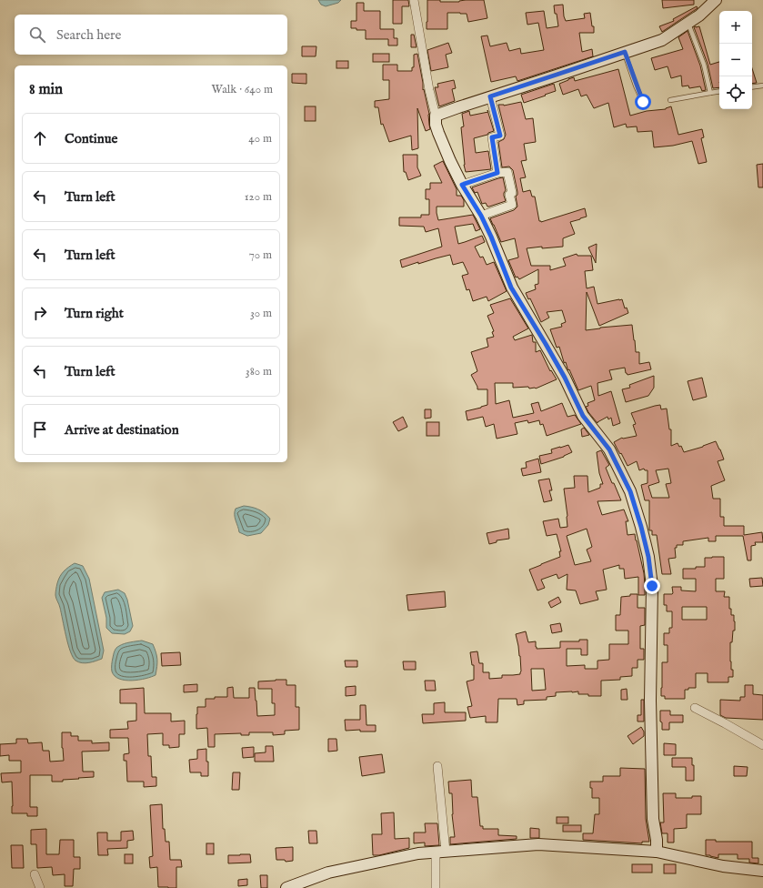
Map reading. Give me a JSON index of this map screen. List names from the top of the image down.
{
  "page": {
    "map_buttons": ["+", "−"],
    "search": "Search here",
    "heading": ["8 min", "Walk · 640 m"],
    "list": [
      ["Continue", "40 m"],
      ["Turn left", "120 m"],
      ["Turn left", "70 m"],
      ["Turn right", "30 m"],
      ["Turn left", "380 m"],
      "Arrive at destination"
    ]
  }
}
